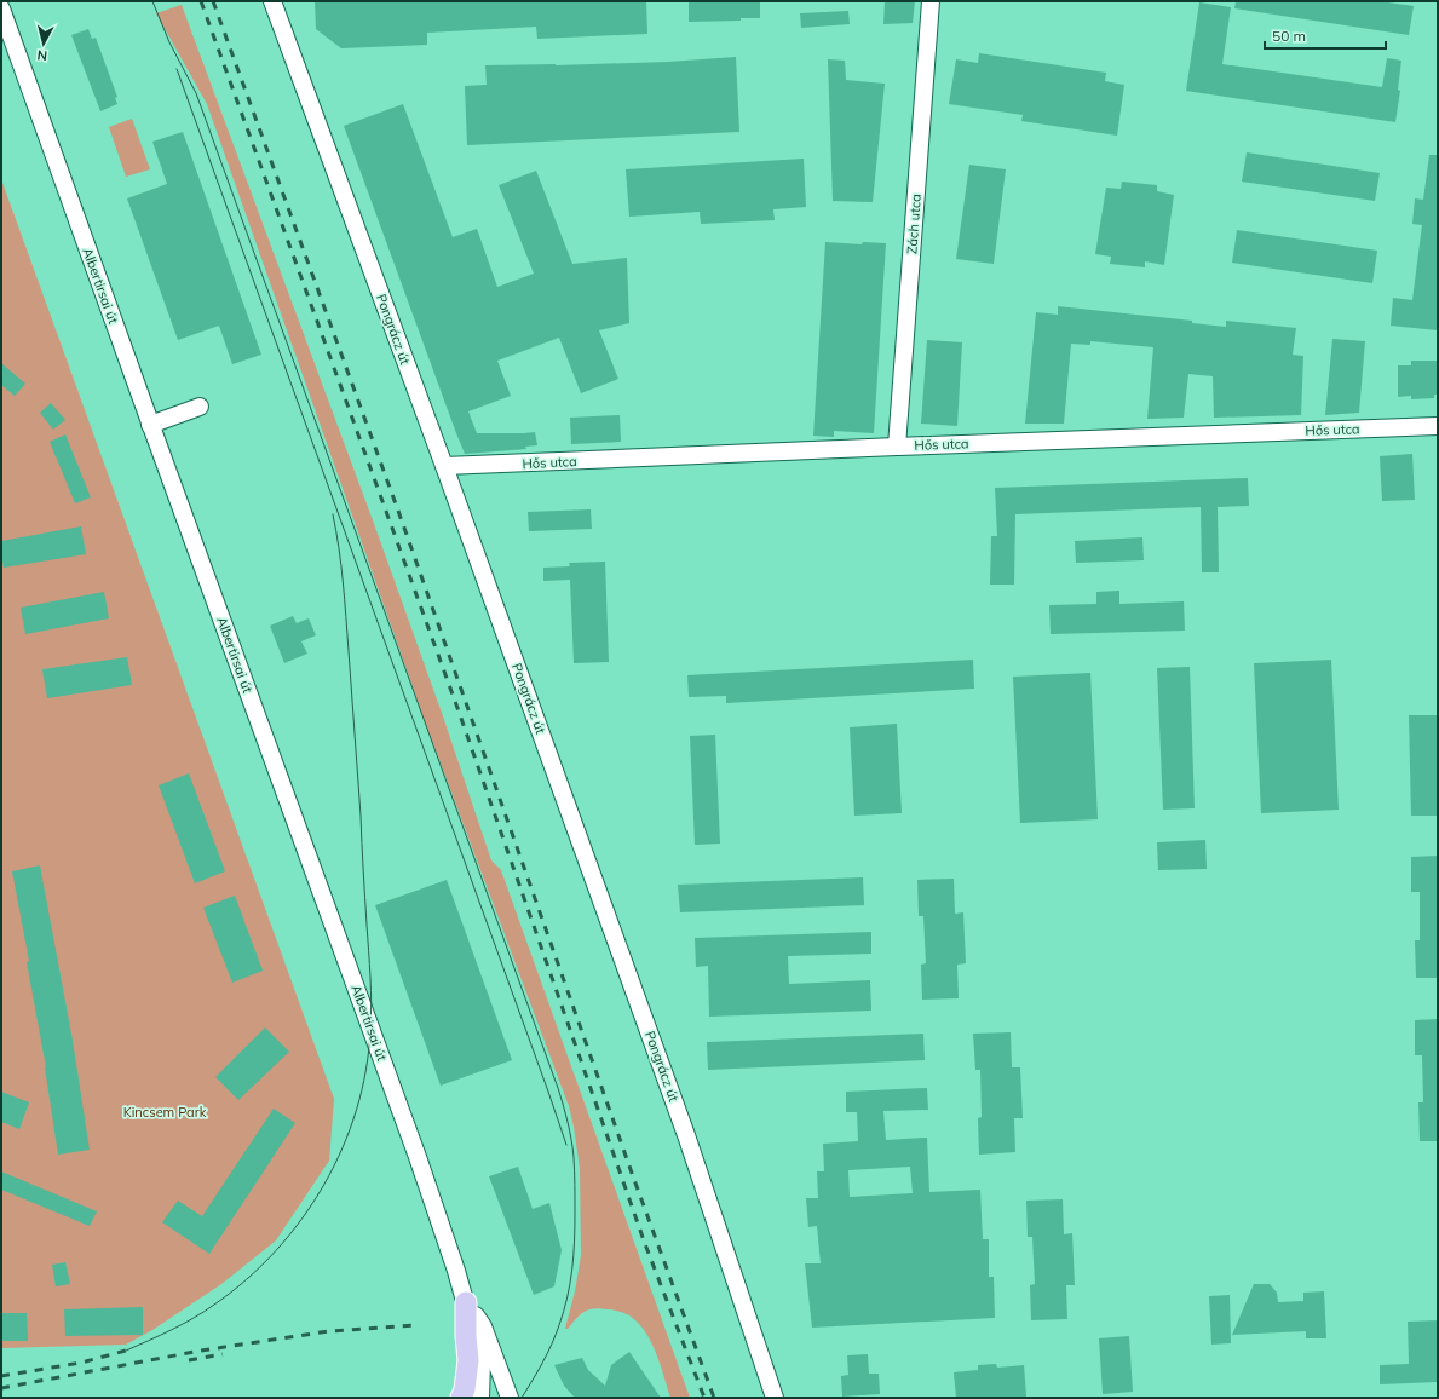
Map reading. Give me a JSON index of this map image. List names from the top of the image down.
{
  "streets": {
    "street": [
      "Zách utca",
      "Albertirsai út",
      "Pongrácz út",
      "Hős utca"
    ]
  },
  "crossings": [
    ["Zách utca", "Hős utca"],
    ["Pongrácz út", "Hős utca"]
  ],
  "parks": ["Kincsem Park"],
  "scale_bar": "50 m",
  "north": "bottom"
}
